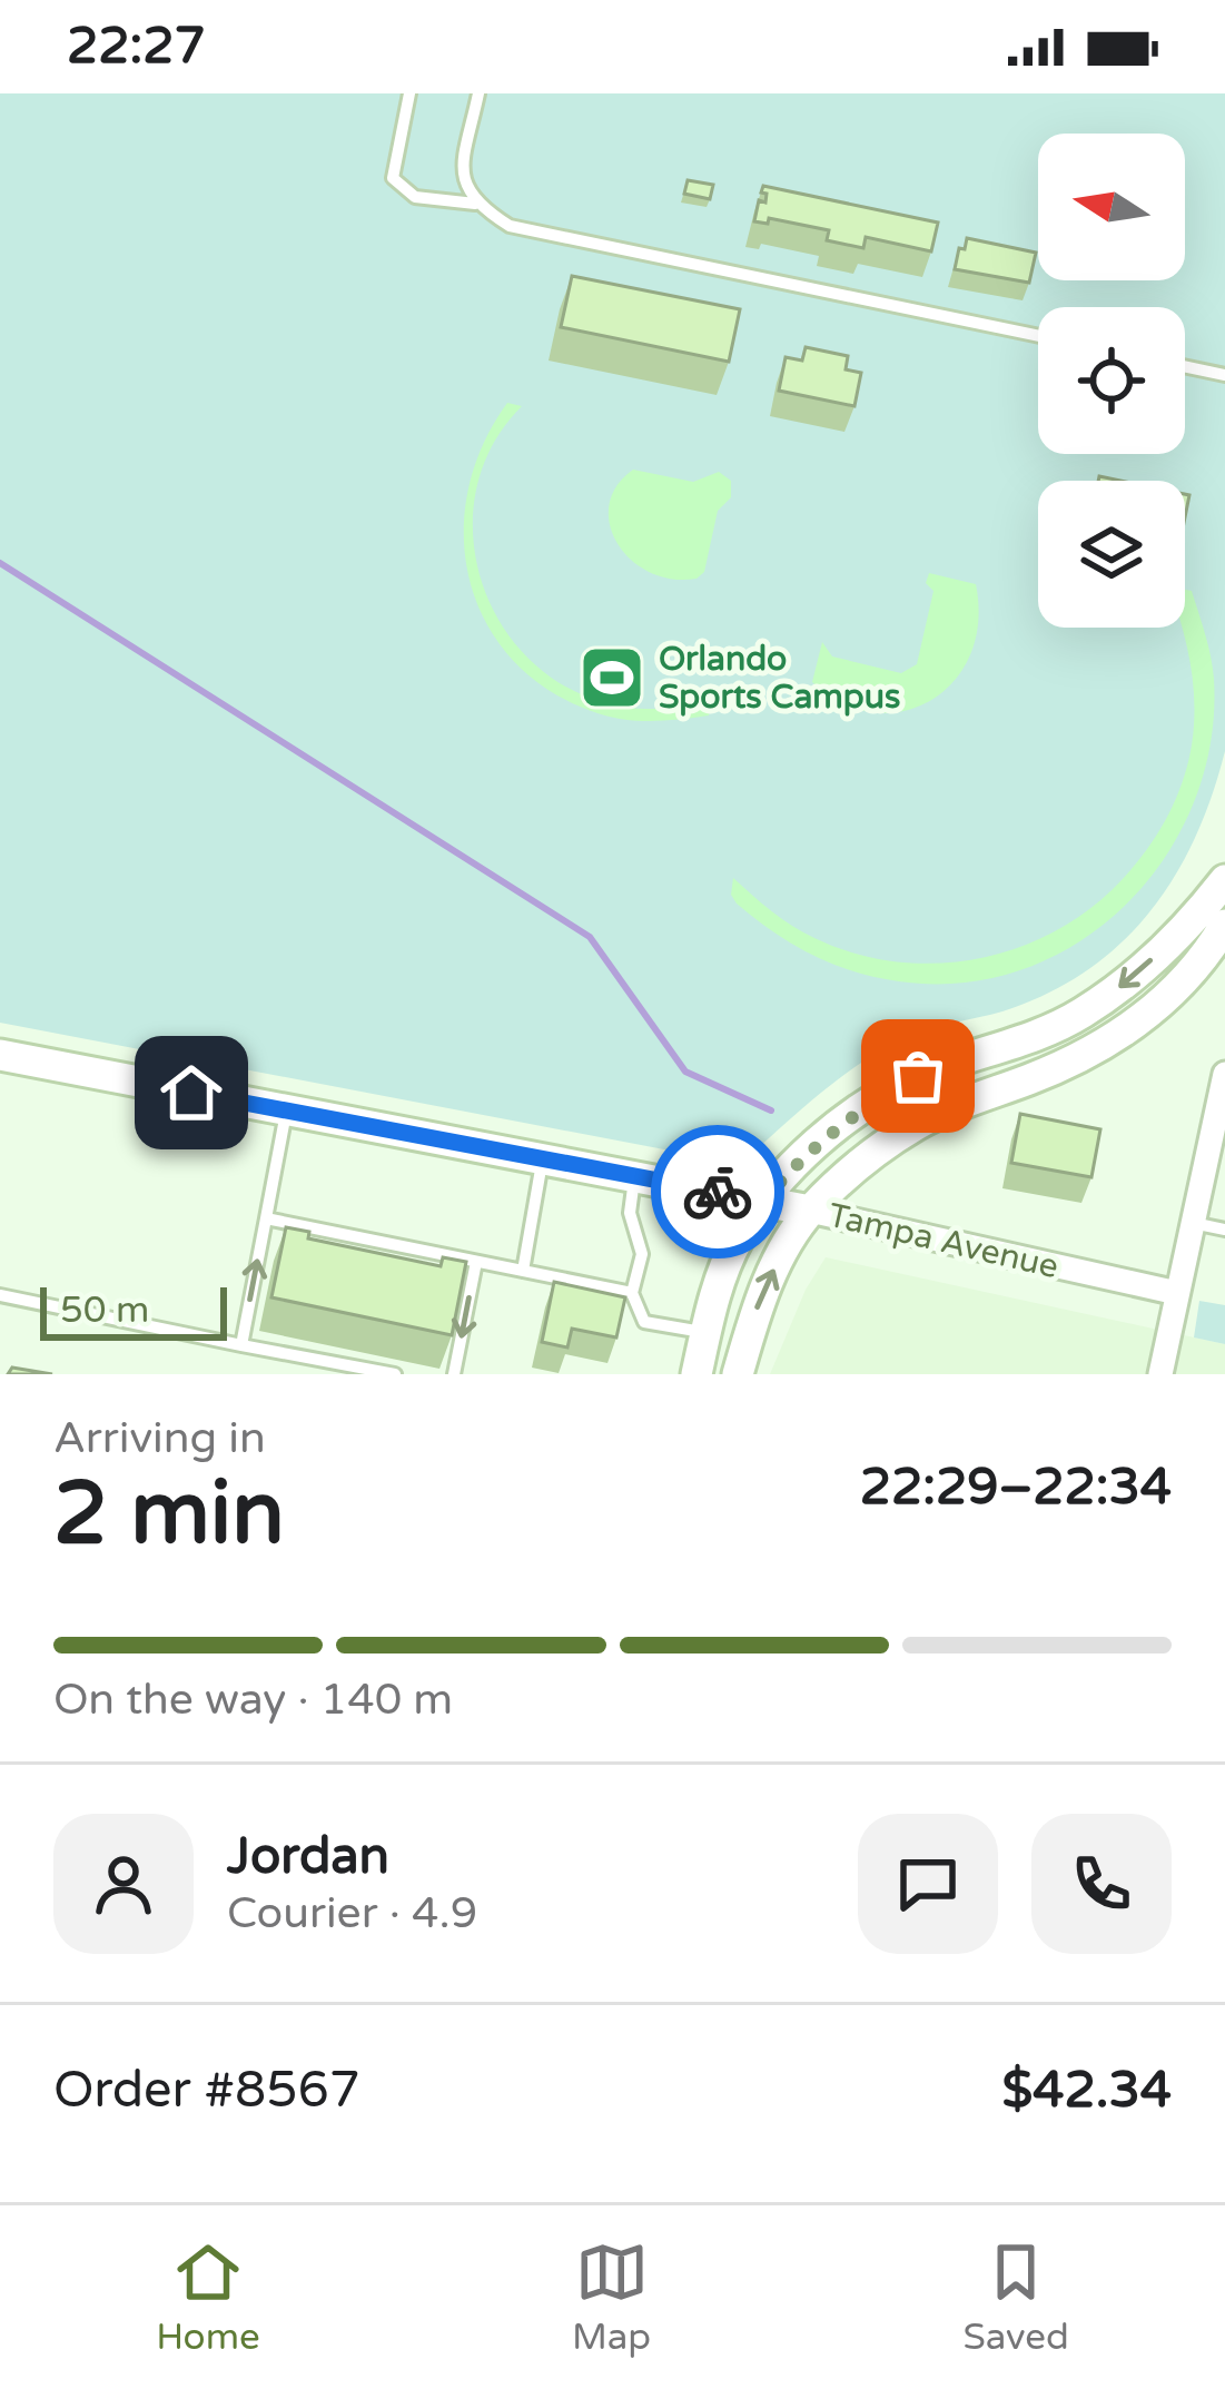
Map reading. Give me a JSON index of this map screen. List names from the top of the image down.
{
  "streets": {
    "street": ["Tampa Avenue"]
  },
  "places": {
    "sports": ["Orlando Sports Campus"]
  },
  "scale_bar": "50 m",
  "north": "left",
  "page": {
    "status": "22:27",
    "scale": "50 m",
    "heading": ["2 min", "Arriving in", "22:29–22:34"],
    "panel": [
      "Jordan",
      "Courier · 4.9",
      "Order #8567",
      "$42.34"
    ],
    "bar": "On the way · 140 m",
    "tabs": ["Home", "Map", "Saved"]
  }
}
